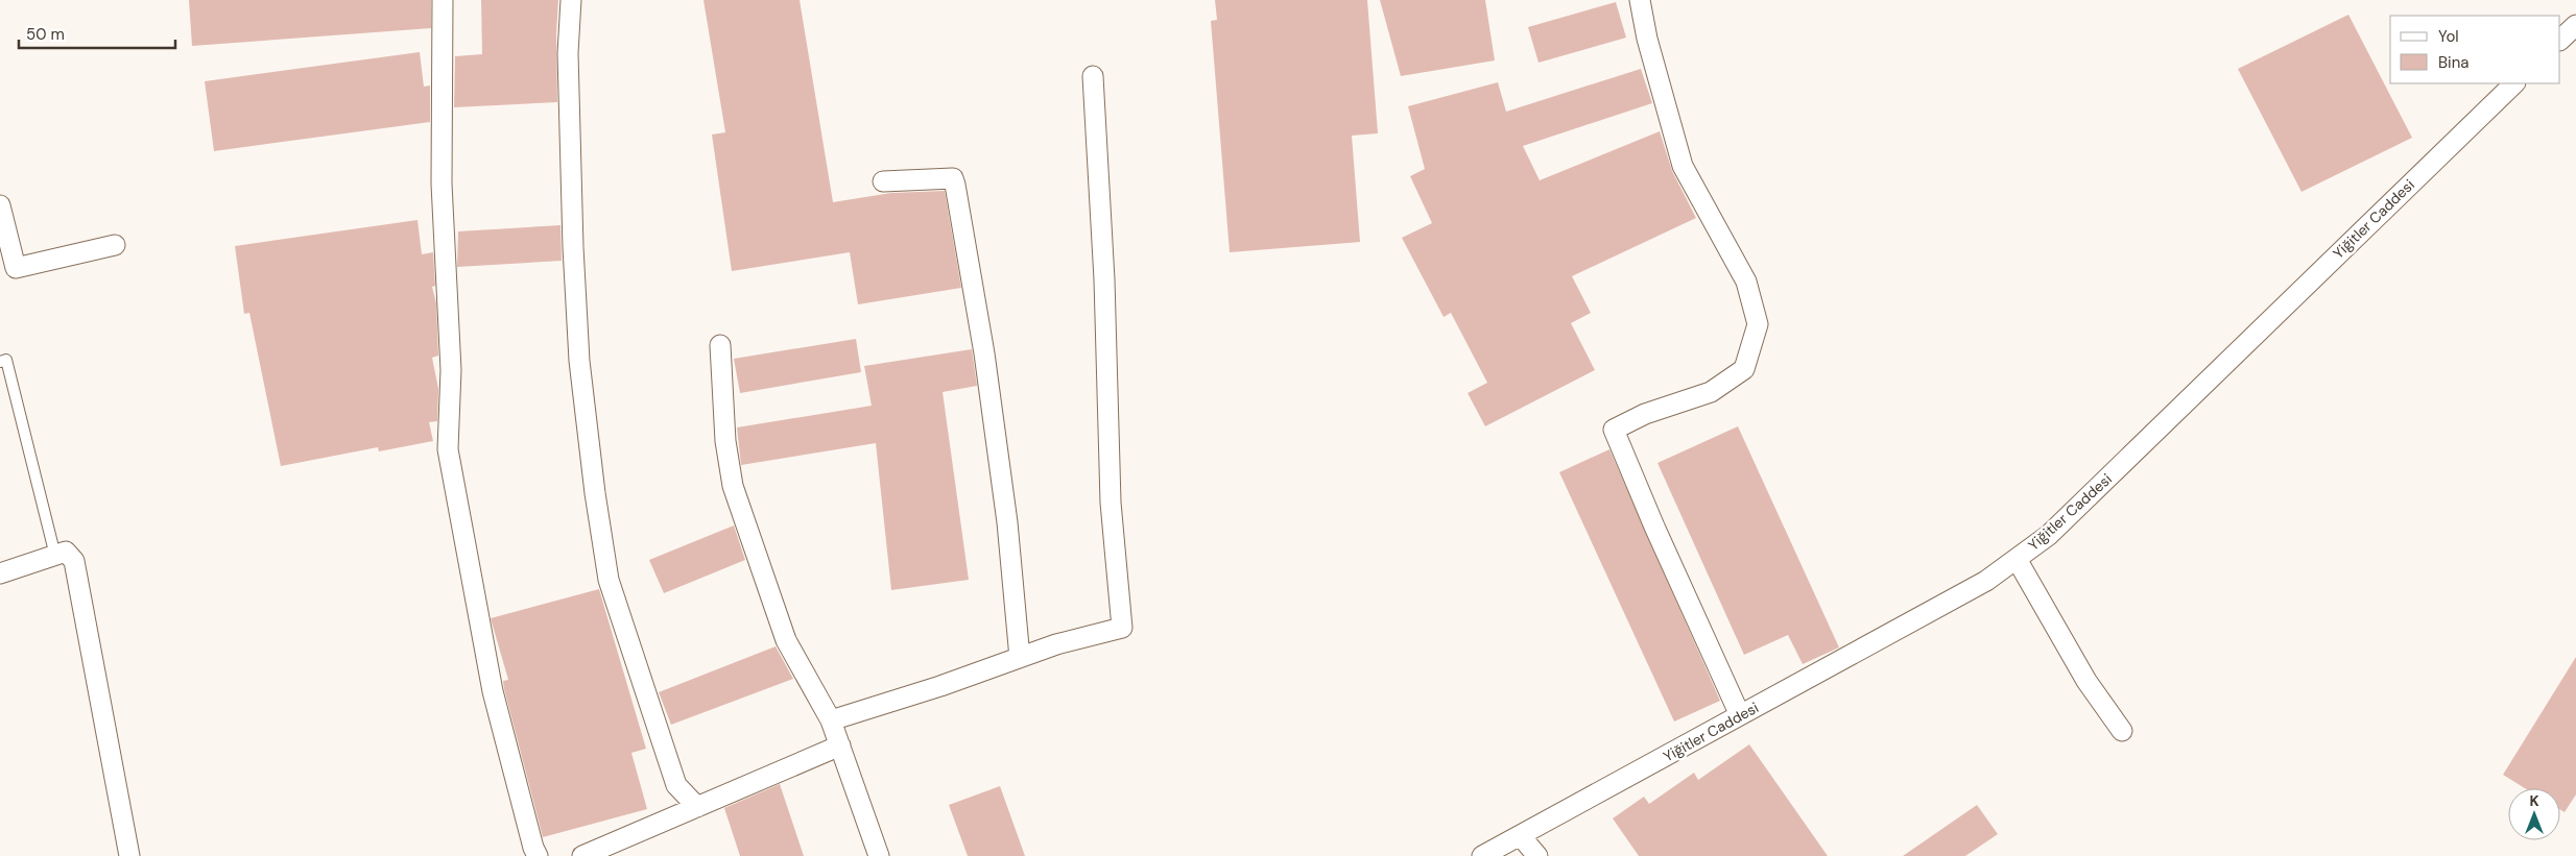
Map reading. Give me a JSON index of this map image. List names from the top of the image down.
{
  "streets": {
    "street": ["Yiğitler Caddesi"]
  },
  "legend": ["Yol", "Bina"],
  "scale_bar": "50 m",
  "north": "top"
}
